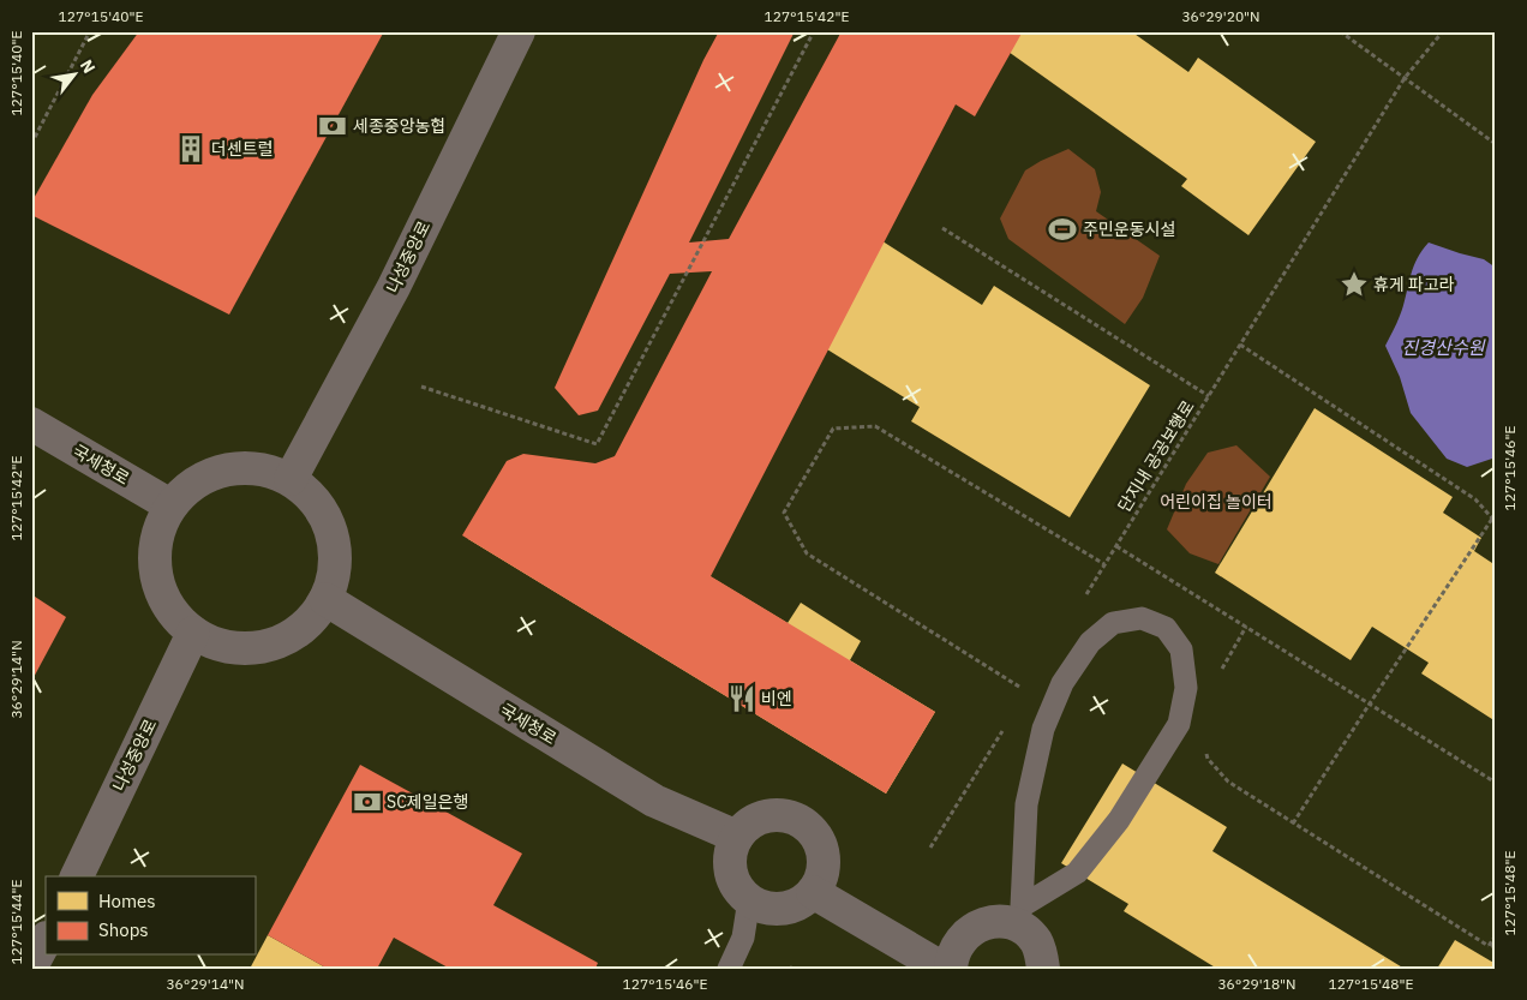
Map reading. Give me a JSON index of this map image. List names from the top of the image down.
{
  "streets": {
    "street": ["나성중앙로", "국세청로"],
    "path": ["단지내 공공보행로"]
  },
  "crossings": [
    ["나성중앙로", "국세청로"]
  ],
  "water": ["진경산수원"],
  "parks": ["어린이집 놀이터"],
  "places": {
    "bank": ["세종중앙농협", "SC제일은행"],
    "building": ["더센트럴"],
    "sports": ["주민운동시설"],
    "place": ["휴게 파고라"],
    "restaurant": ["비엔"]
  },
  "legend": ["Homes", "Shops"],
  "north": "top right",
  "coordinates": [
    "127°15'40\"E",
    "127°15'42\"E",
    "36°29'20\"N",
    "127°15'46\"E",
    "36°29'14\"N",
    "127°15'48\"E",
    "127°15'44\"E",
    "36°29'18\"N"
  ]
}
